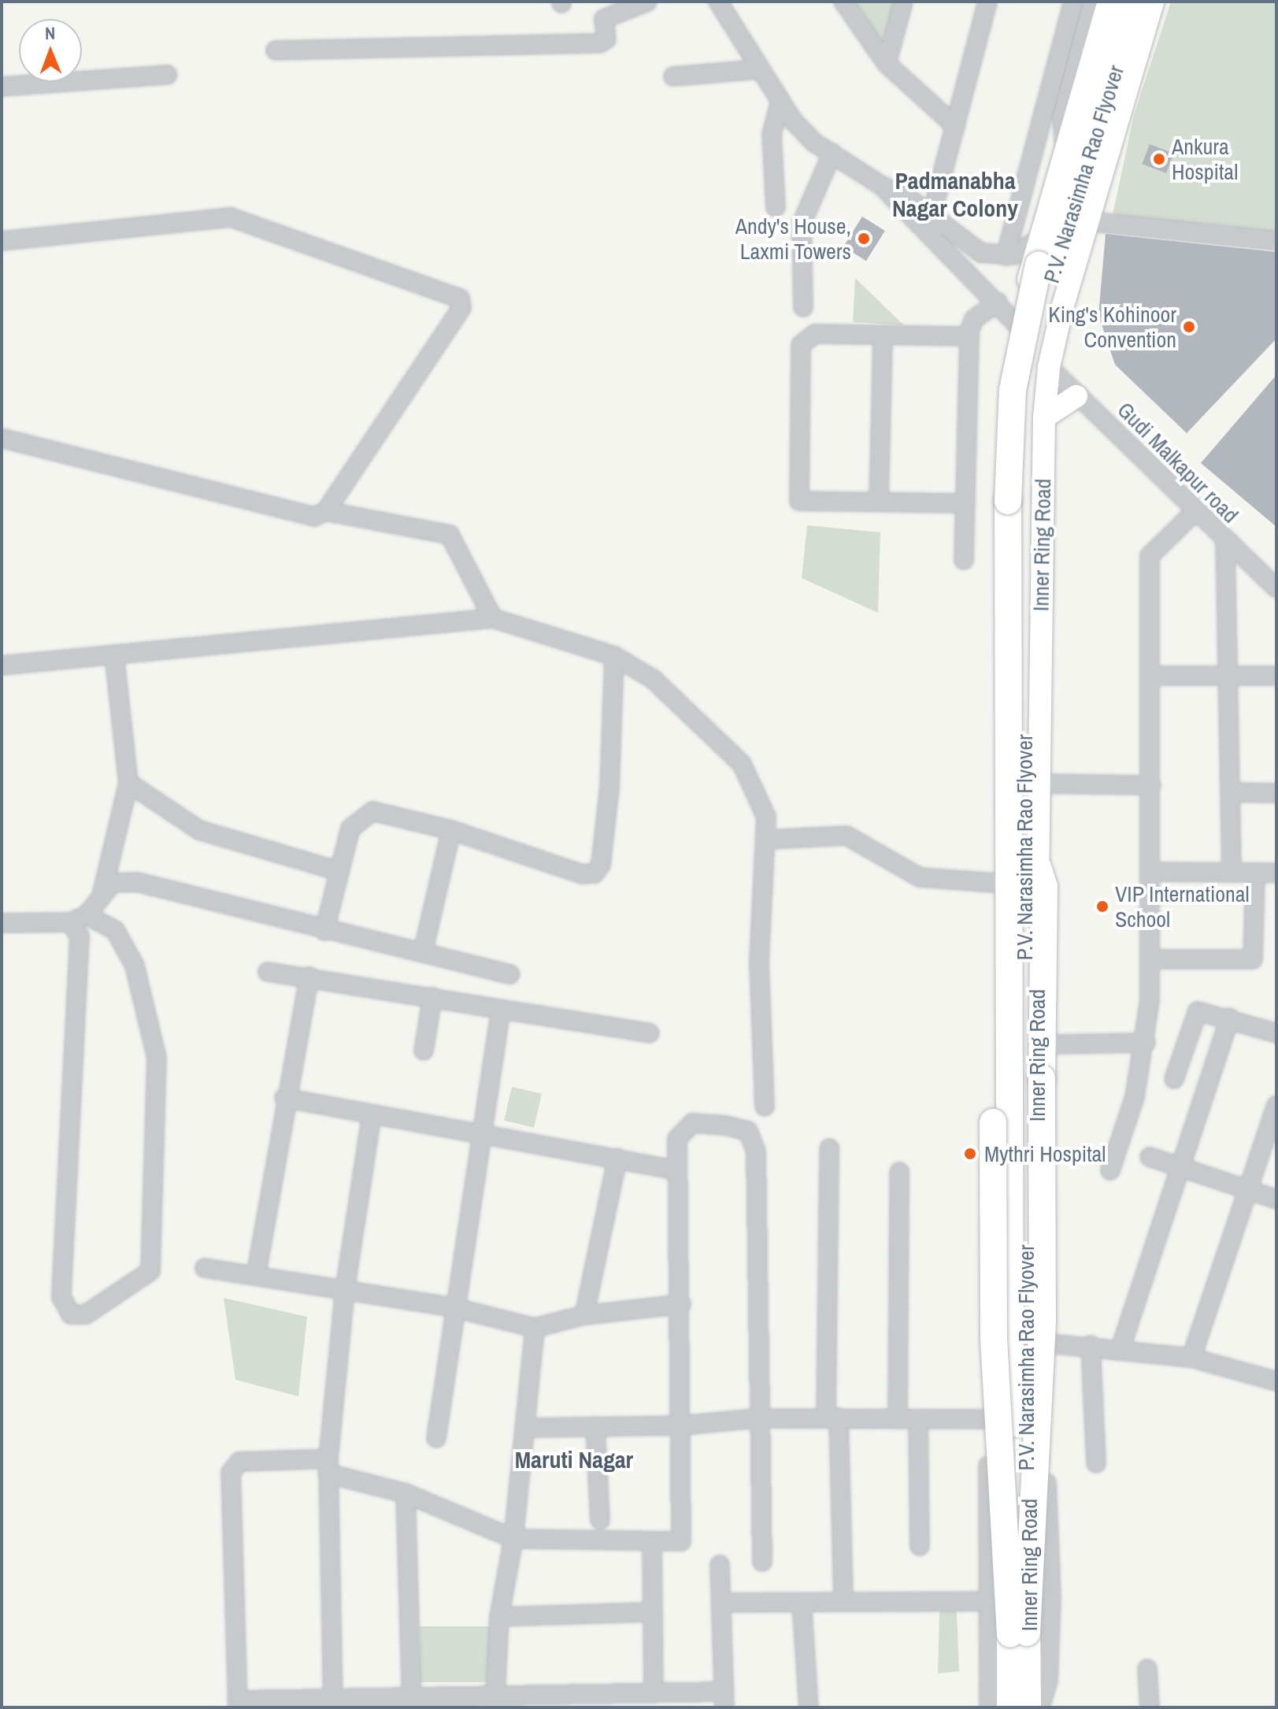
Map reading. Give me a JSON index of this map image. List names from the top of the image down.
{
  "streets": {
    "highway": ["P.V. Narasimha Rao Flyover"],
    "main road": ["Inner Ring Road"],
    "street": ["Gudi Malkapur road"]
  },
  "crossings": [
    ["P.V. Narasimha Rao Flyover", "Inner Ring Road"],
    ["Gudi Malkapur road", "Inner Ring Road"]
  ],
  "districts": ["Padmanabha Nagar Colony", "Maruti Nagar"],
  "places": [
    "Ankura Hospital",
    "Andy's House, Laxmi Towers",
    "King's Kohinoor Convention",
    "VIP International School",
    "Mythri Hospital"
  ],
  "north": "top"
}
